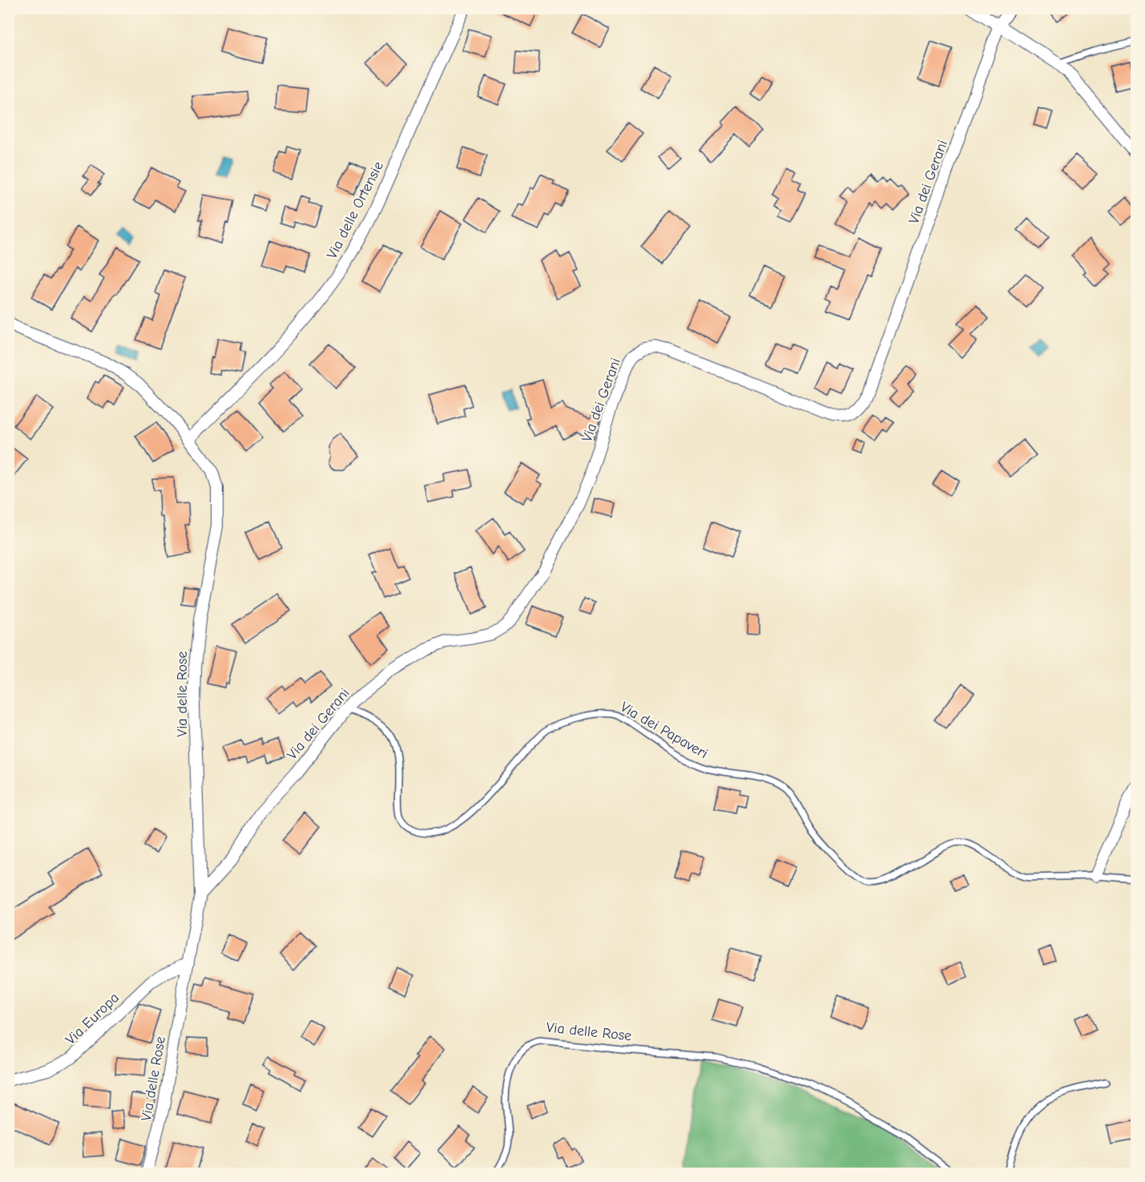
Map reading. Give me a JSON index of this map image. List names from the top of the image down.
{
  "streets": {
    "street": [
      "Via dei Gerani",
      "Via delle Ortensie",
      "Via delle Rose",
      "Via Europa"
    ],
    "lane": ["Via dei Papaveri"]
  },
  "crossings": [
    ["Via dei Gerani", "Via delle Rose"],
    ["Via dei Gerani", "Via dei Papaveri"],
    ["Via delle Ortensie", "Via delle Rose"],
    ["Via delle Rose", "Via Europa"]
  ]
}
